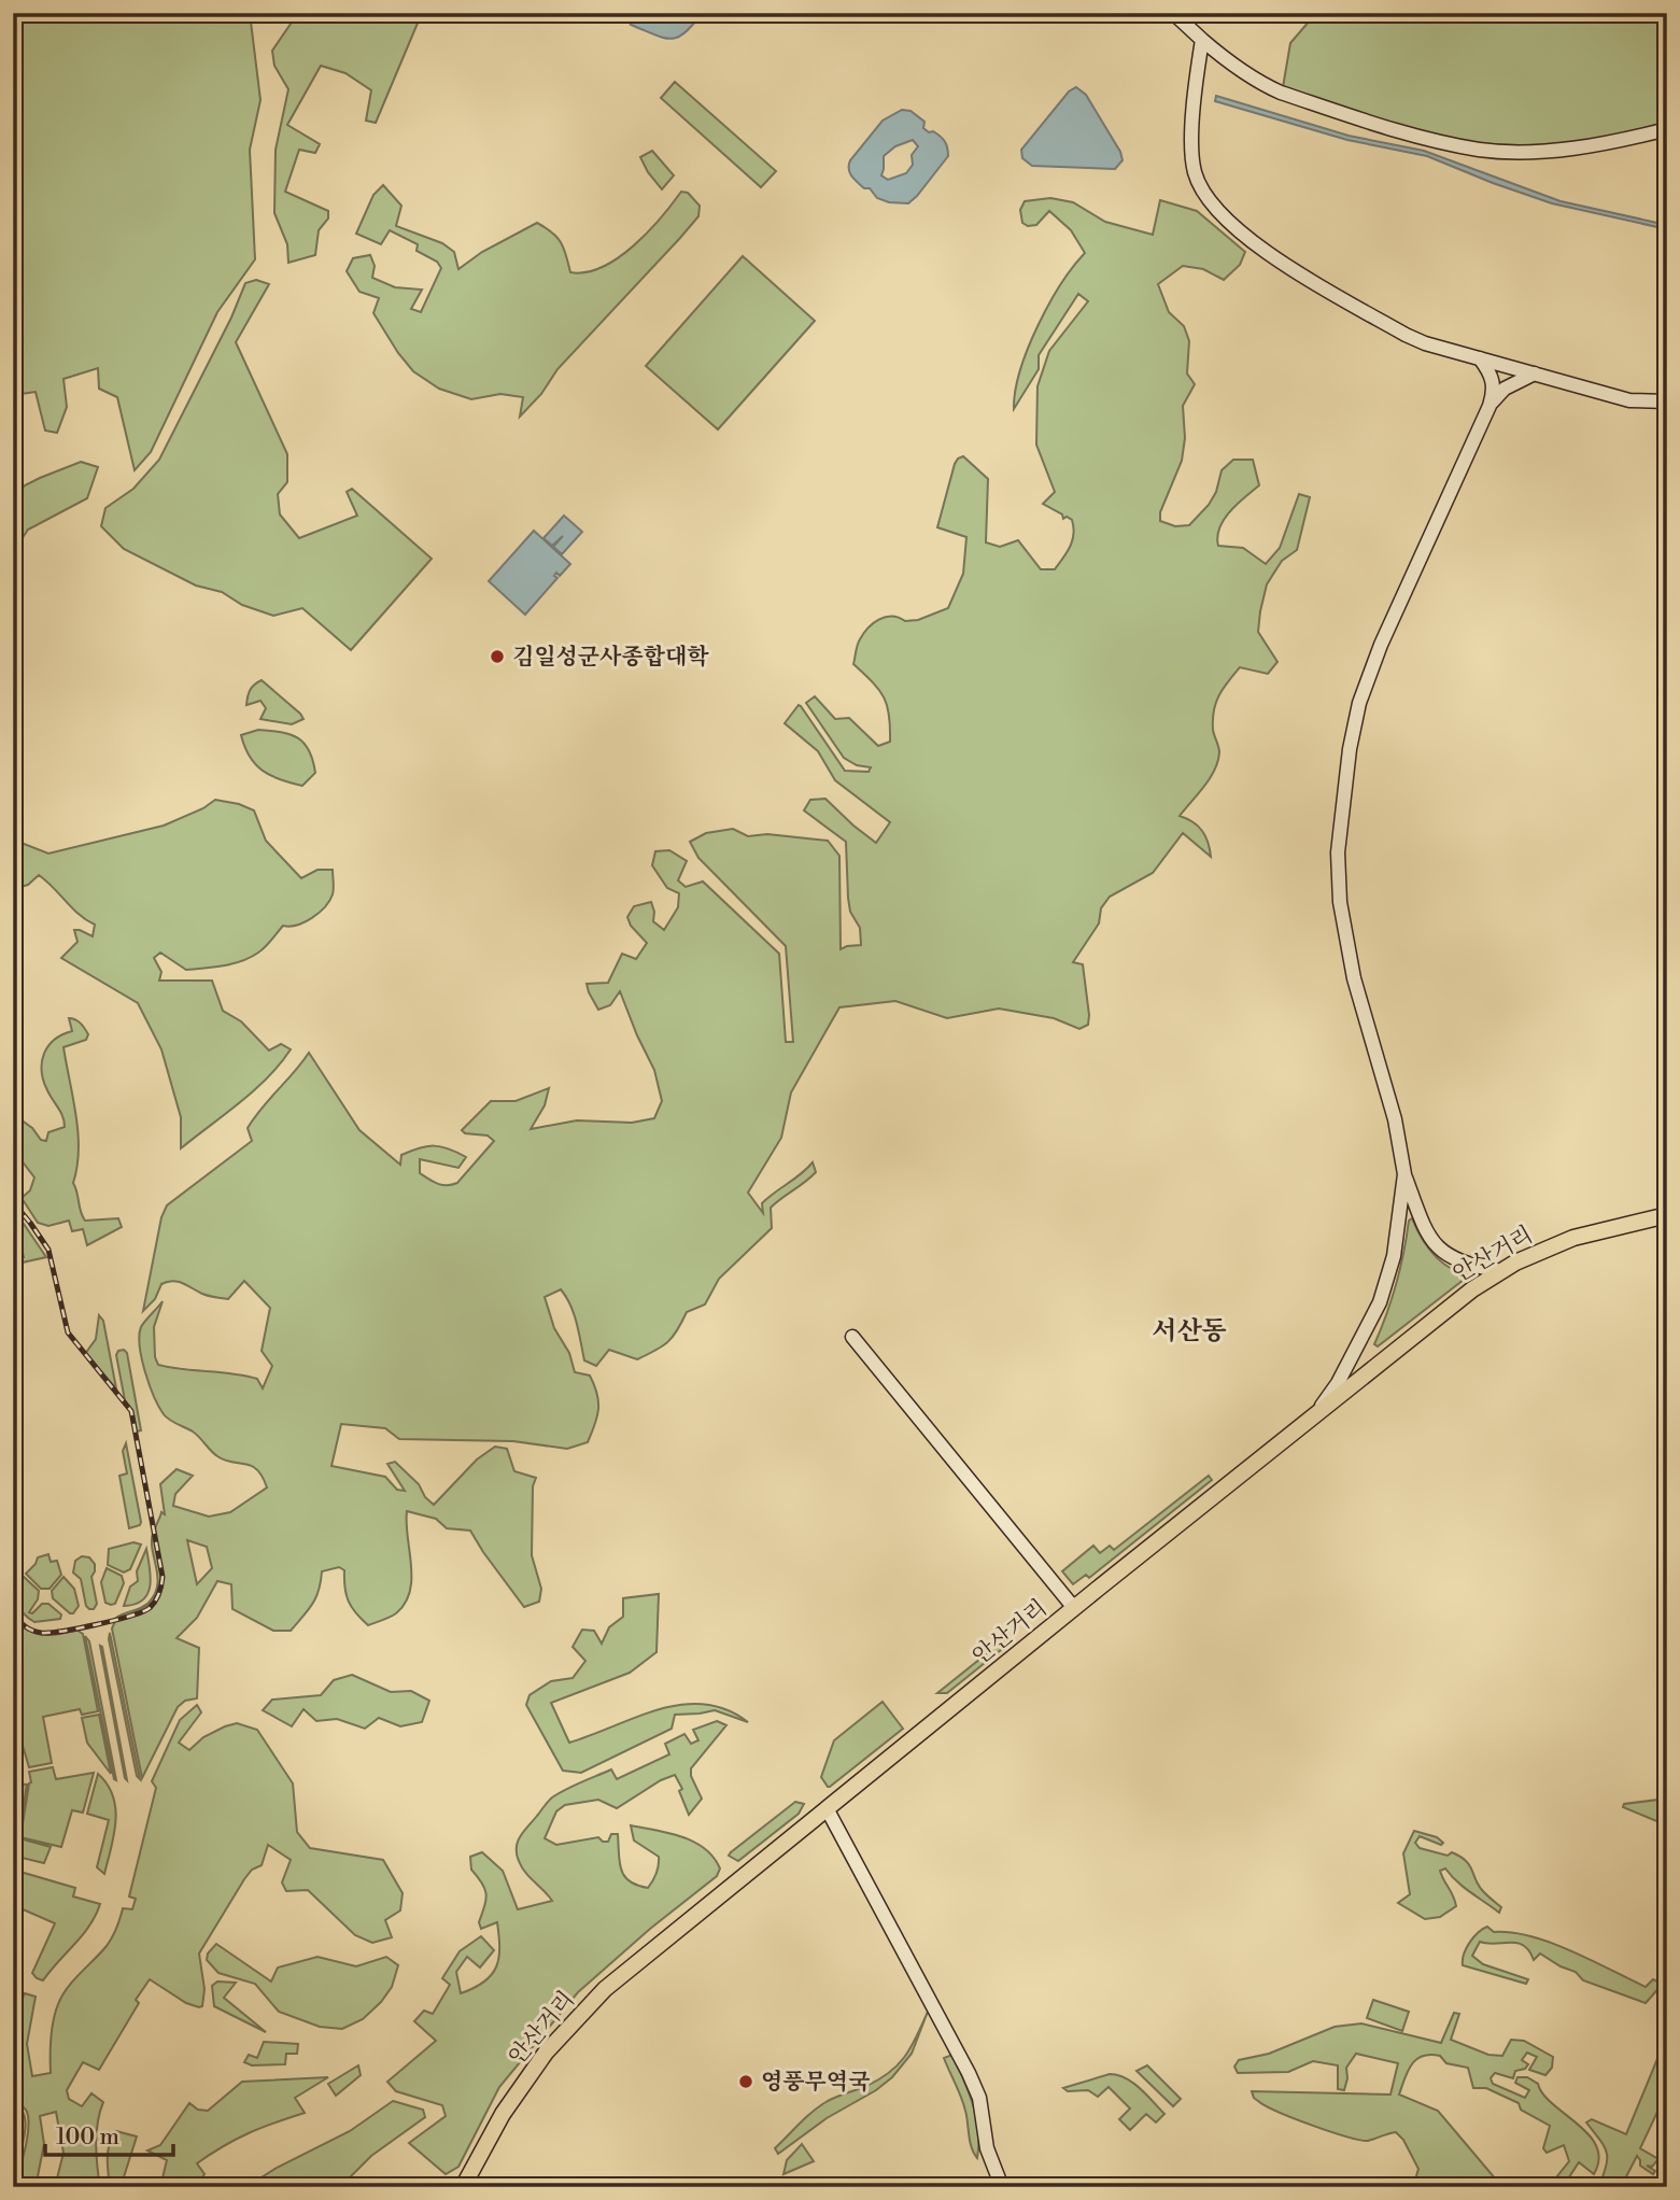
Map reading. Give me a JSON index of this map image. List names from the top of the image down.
{
  "streets": {
    "main road": ["안산거리"]
  },
  "districts": ["서산동"],
  "places": ["김일성군사종합대학", "영풍무역국"],
  "scale_bar": "100 m"
}
